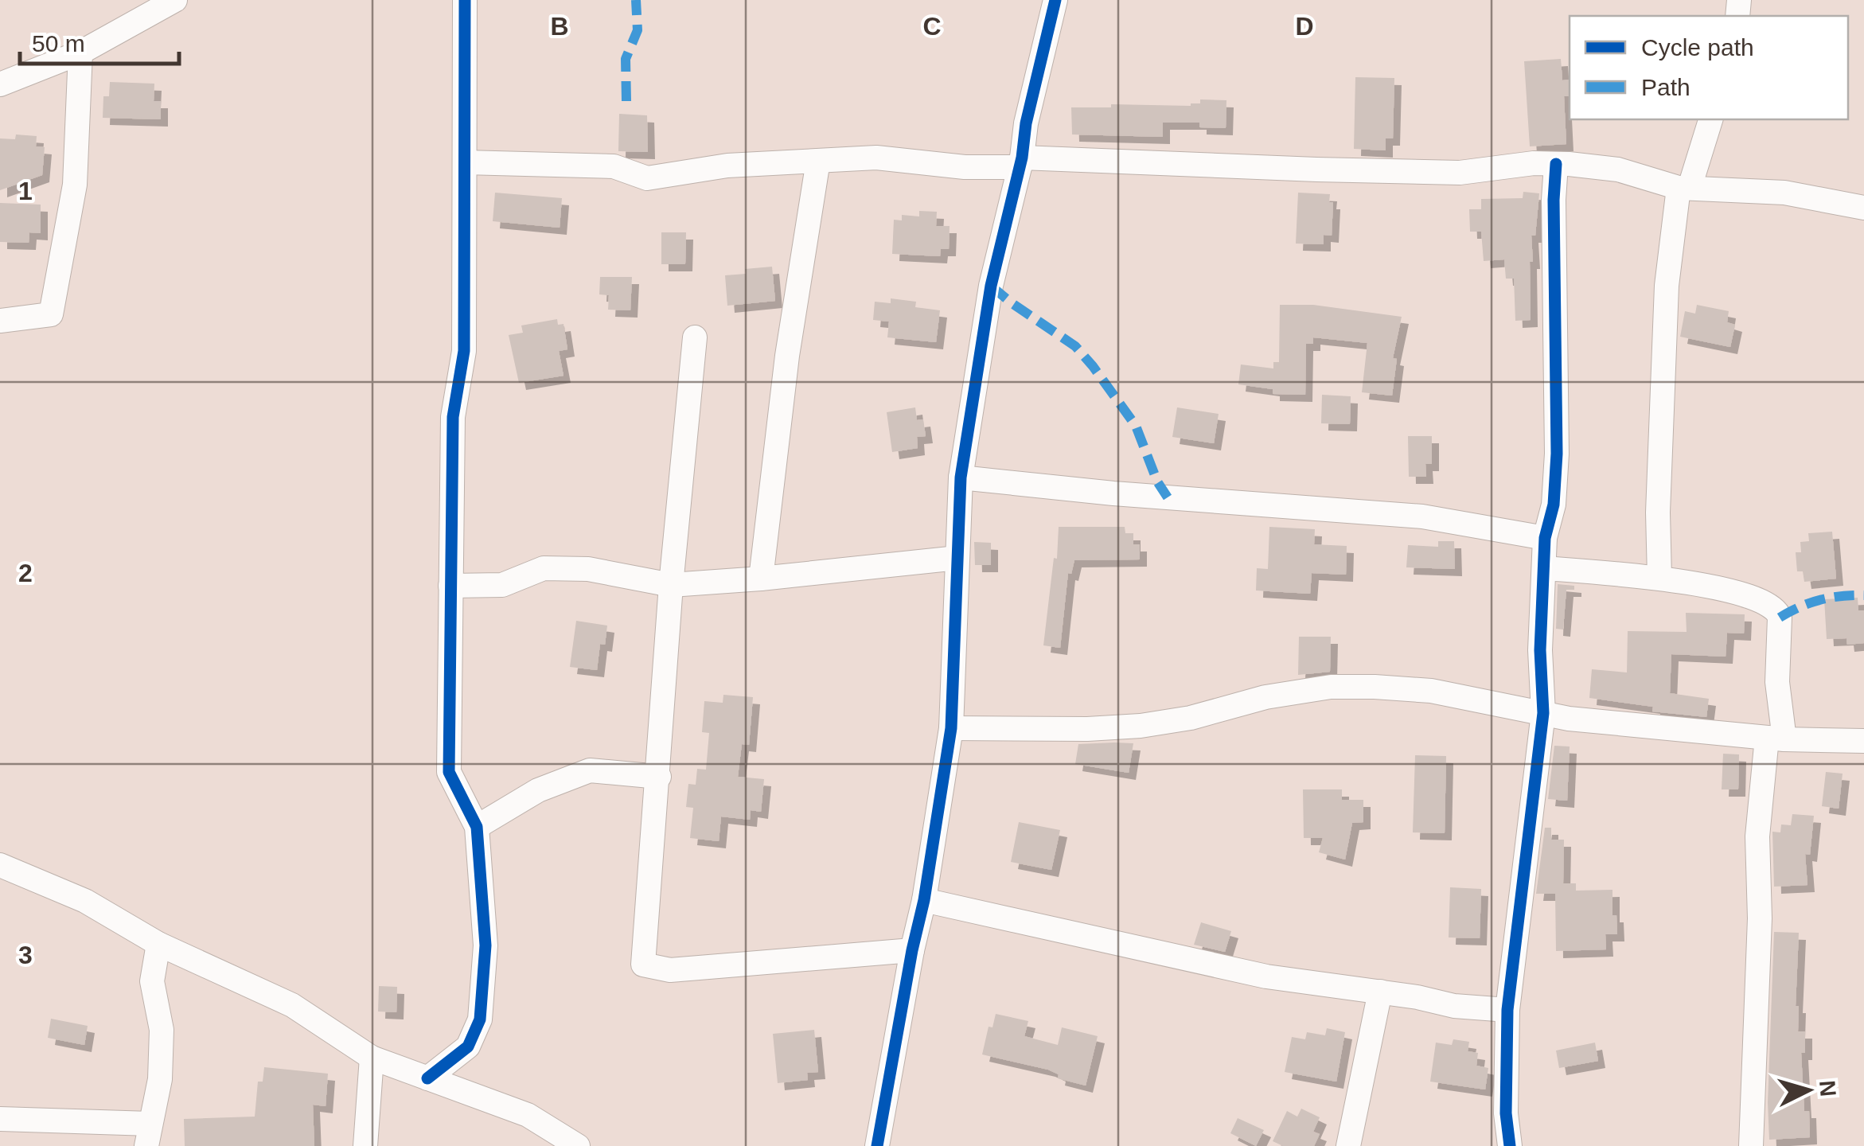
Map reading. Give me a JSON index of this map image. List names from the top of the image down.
{
  "legend": ["Cycle path", "Path"],
  "scale_bar": "50 m",
  "north": "right",
  "grid": {
    "columns": ["B", "C", "D"],
    "rows": ["1", "2", "3"]
  }
}
